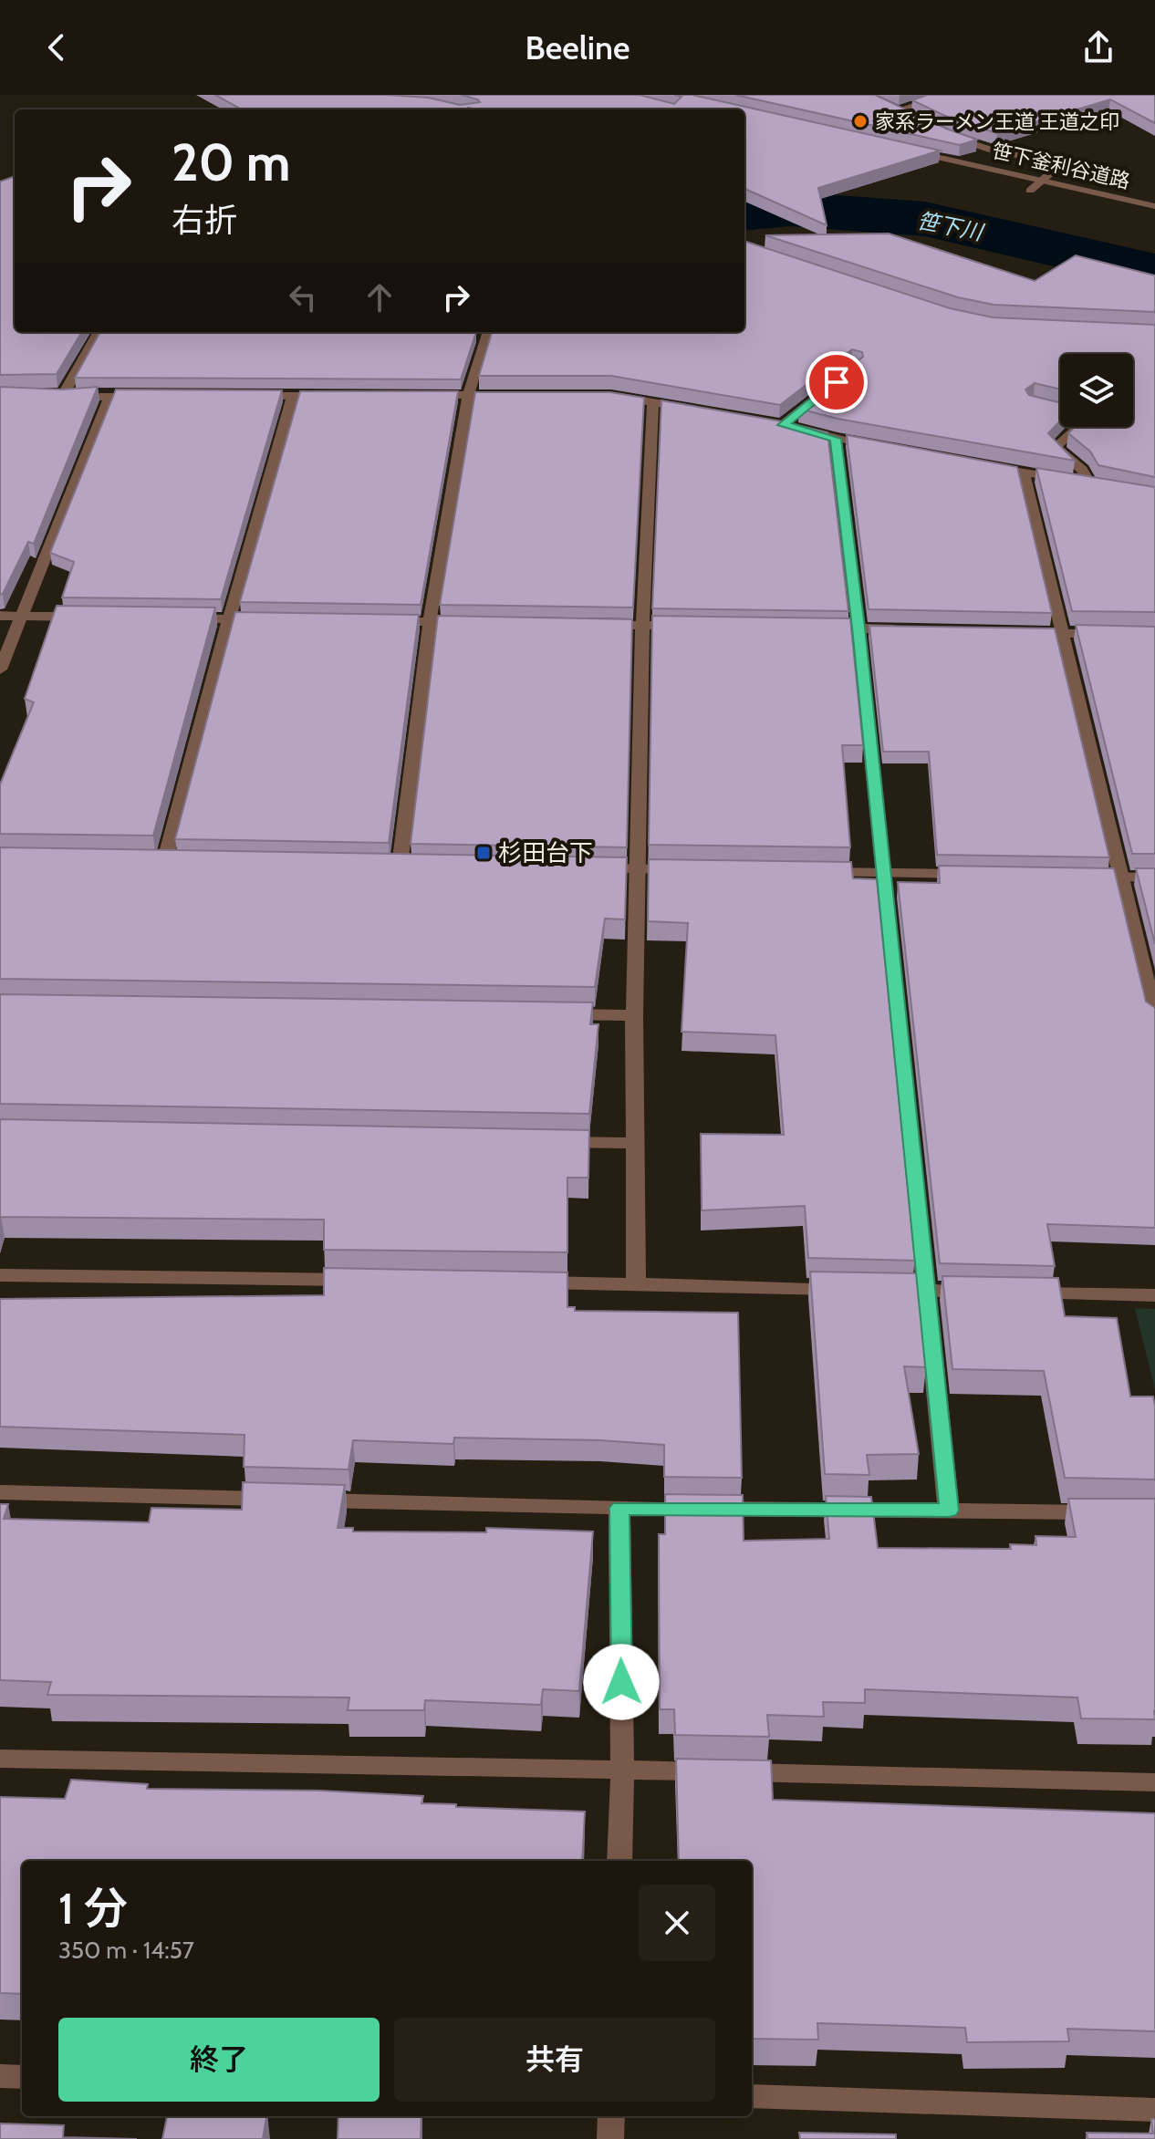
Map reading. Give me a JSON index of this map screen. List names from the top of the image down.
{
  "streets": {
    "street": ["笹下釜利谷道路"]
  },
  "water": ["笹下川"],
  "places": {
    "other": ["家系ラーメン王道 王道之印"],
    "transit": ["杉田台下"]
  },
  "page": {
    "header": "Beeline",
    "turn": ["20 m", "右折"],
    "heading": ["1 分", "350 m · 14:57"],
    "buttons": ["終了", "共有"]
  }
}
